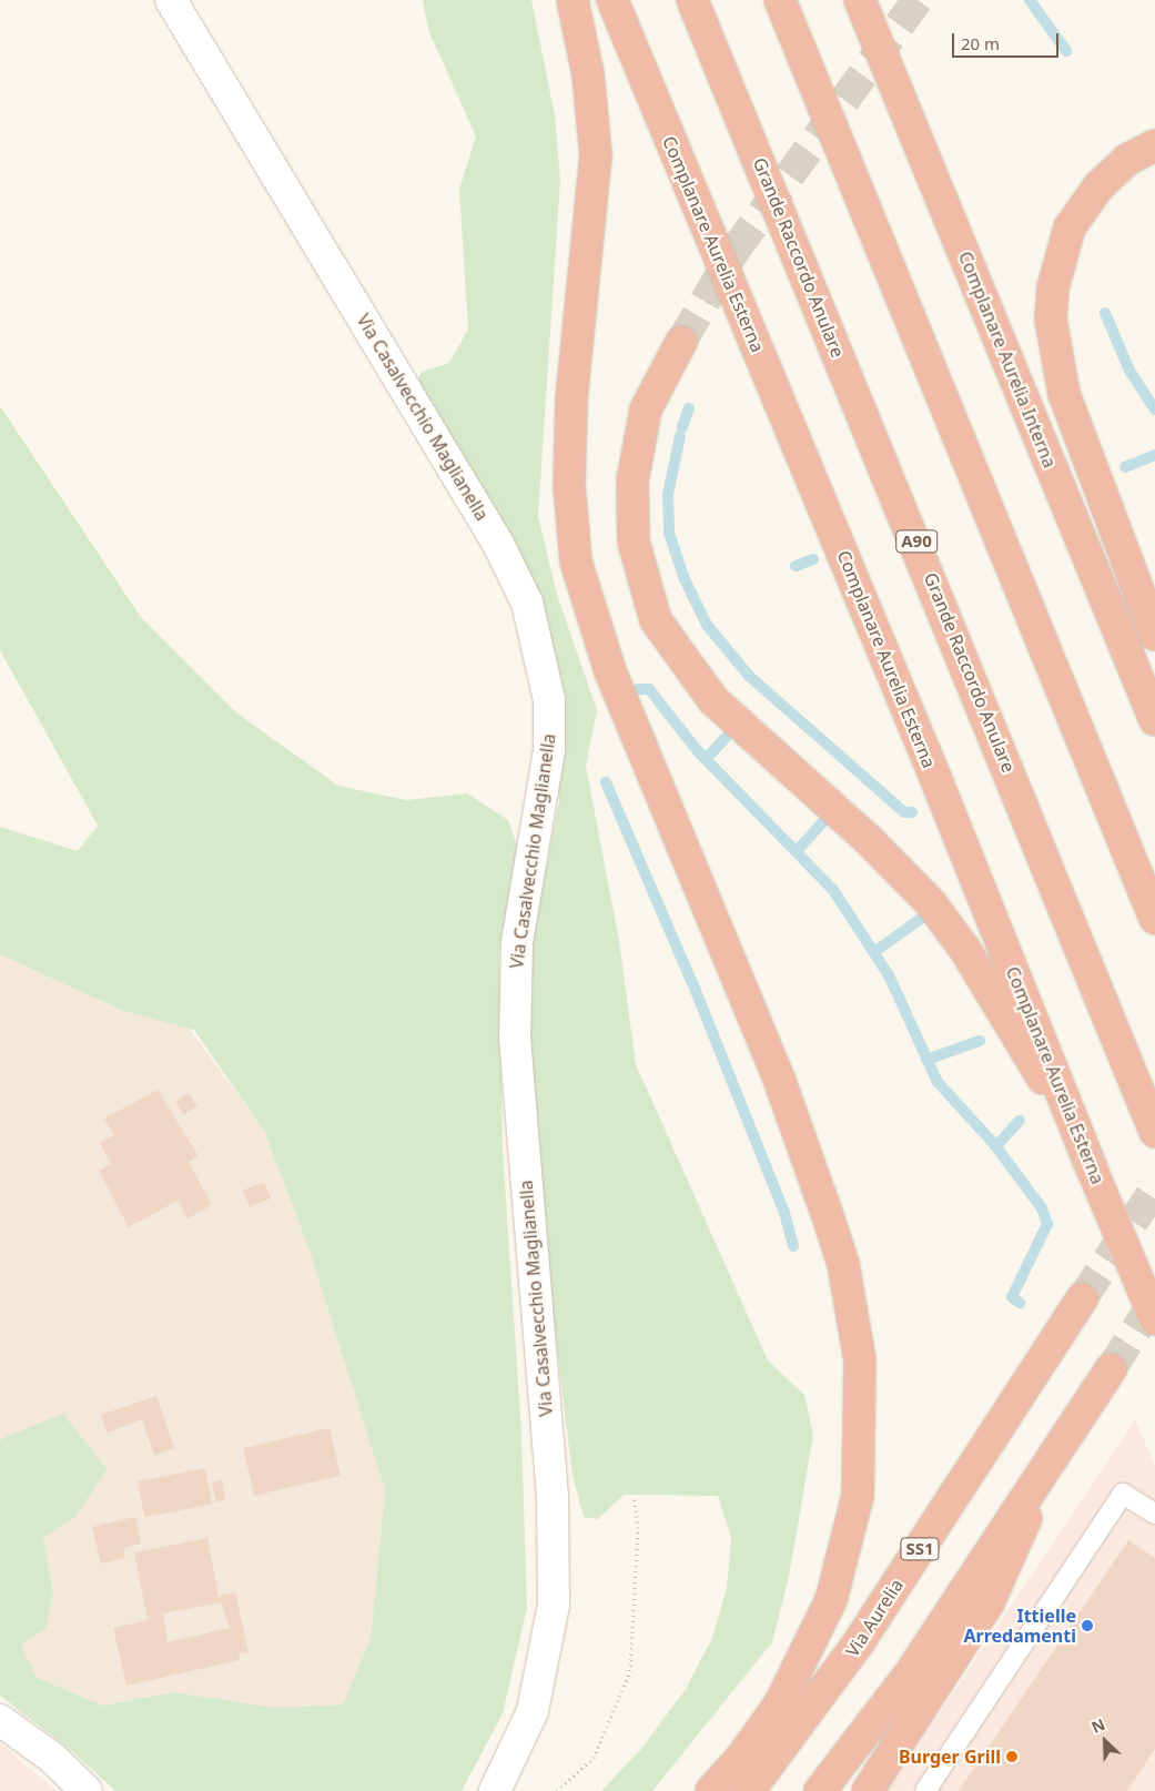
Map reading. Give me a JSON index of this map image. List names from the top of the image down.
{
  "streets": {
    "highway": [
      "Complanare Aurelia Esterna",
      "Grande Raccordo Anulare",
      "Complanare Aurelia Interna",
      "A90",
      "SS1",
      "Via Aurelia"
    ],
    "street": ["Via Casalvecchio Maglianella"]
  },
  "places": ["Ittielle Arredamenti", "Burger Grill"],
  "scale_bar": "20 m",
  "north": "top left"
}
